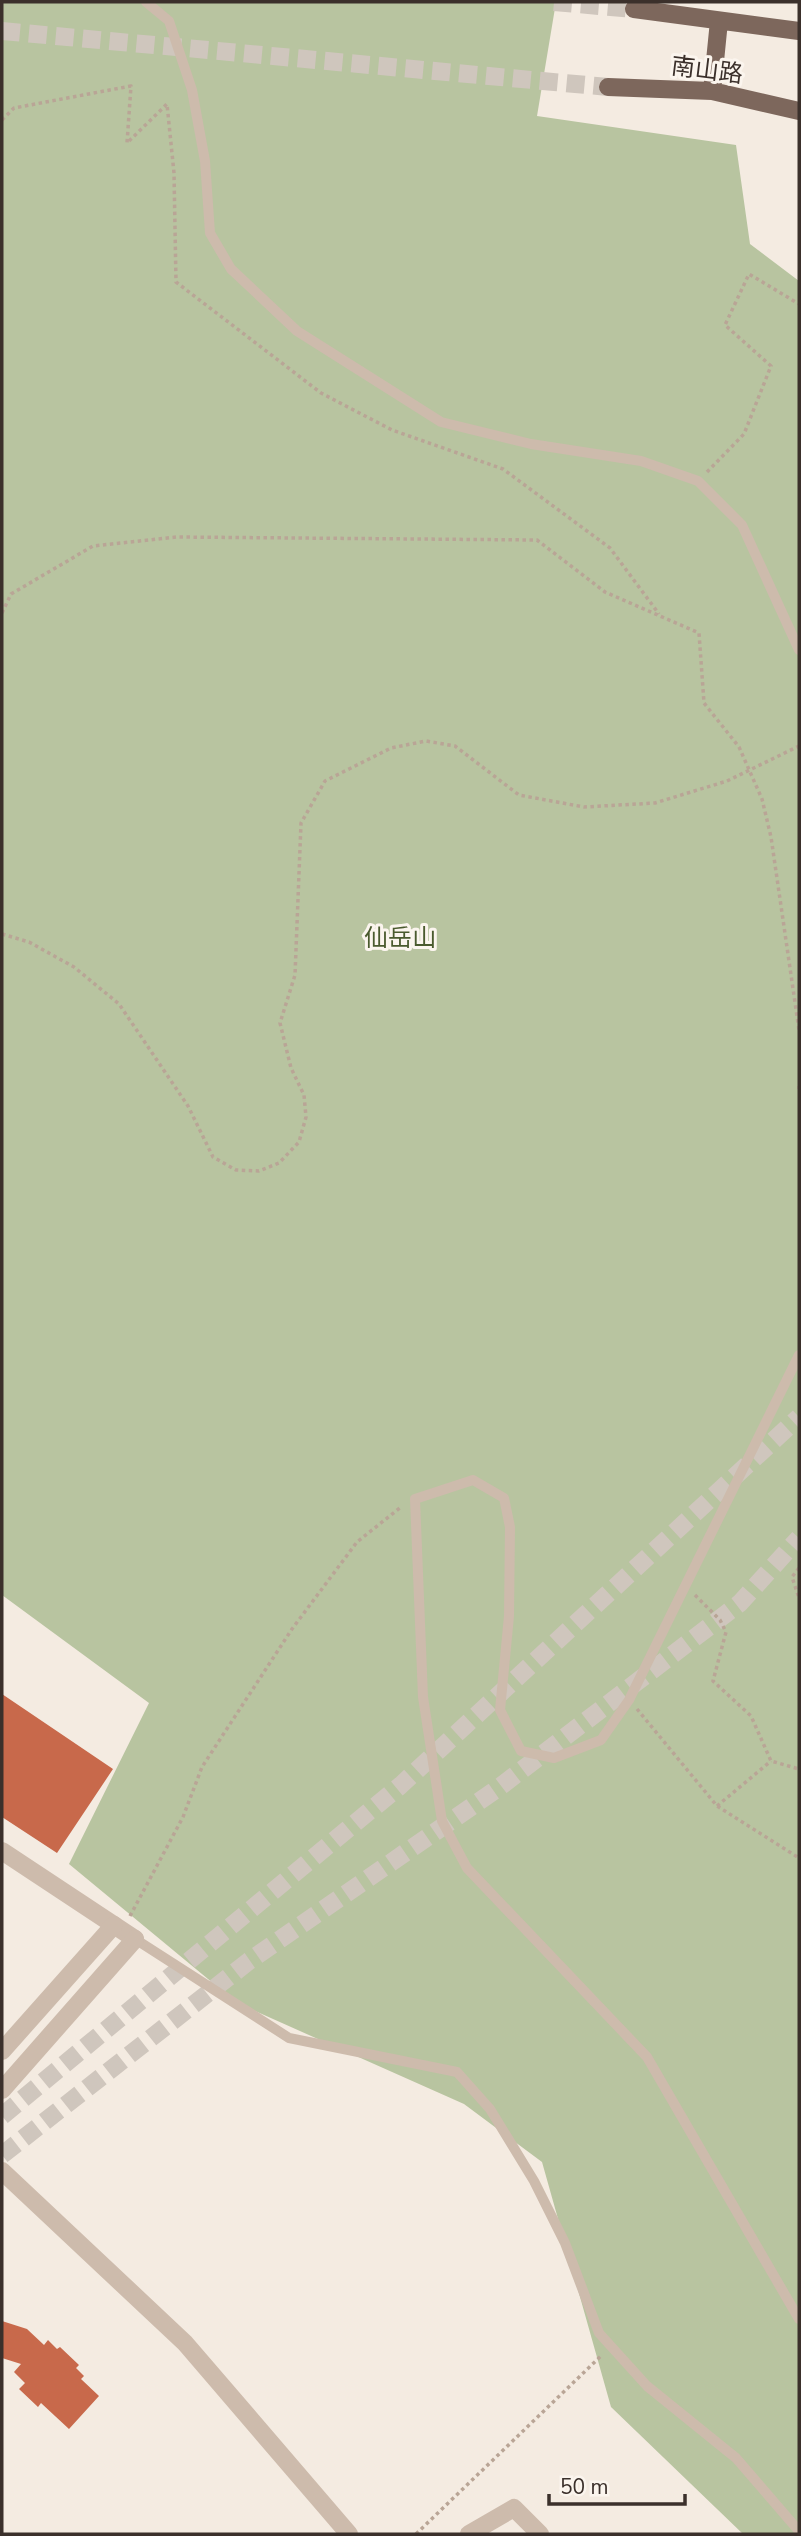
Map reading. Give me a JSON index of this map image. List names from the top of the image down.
{
  "streets": {
    "main road": ["南山路"]
  },
  "parks": ["仙岳山"],
  "scale_bar": "50 m"
}
